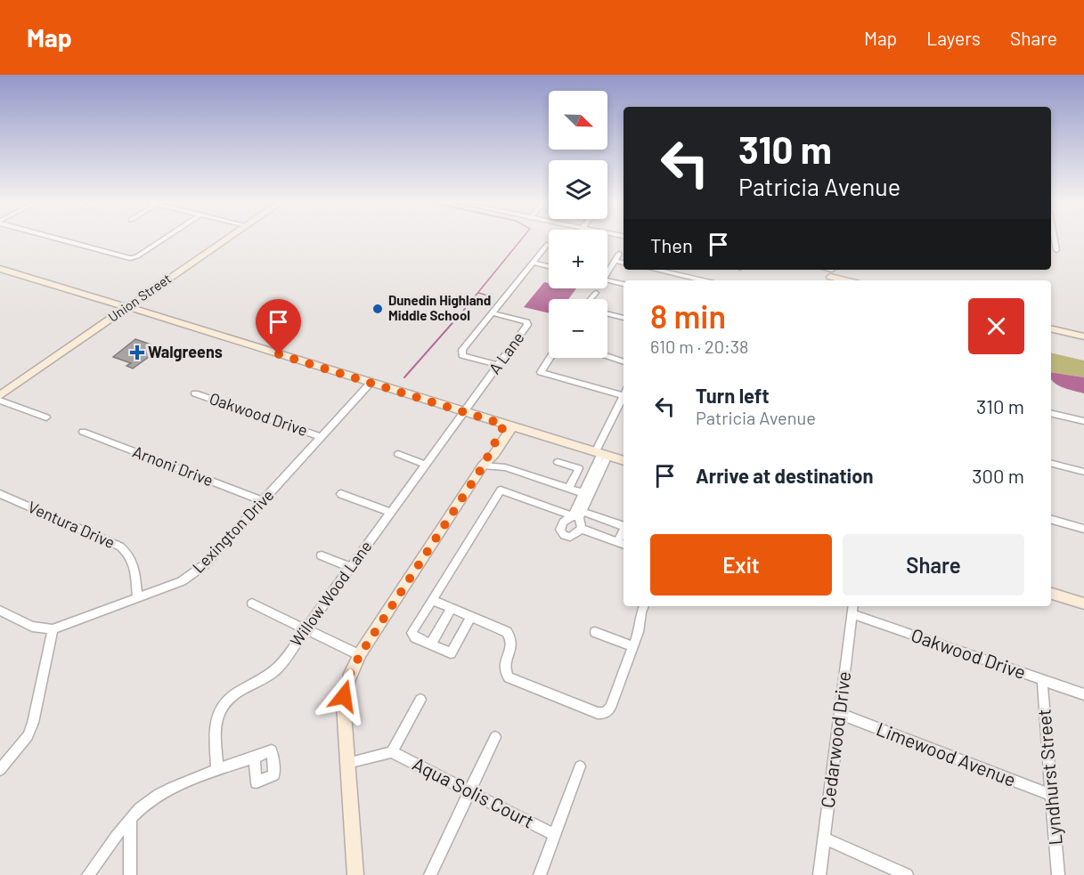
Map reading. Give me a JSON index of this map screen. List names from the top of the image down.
{
  "streets": {
    "street": [
      "Union Street",
      "A Lane",
      "Oakwood Drive",
      "Arnoni Drive",
      "Ventura Drive",
      "Lexington Drive",
      "Willow Wood Lane",
      "Cedarwood Drive",
      "Limewood Avenue",
      "Lyndhurst Street",
      "Aqua Solis Court"
    ]
  },
  "crossings": [
    ["A Lane", "Willow Wood Lane"],
    ["Oakwood Drive", "Lexington Drive"],
    ["Oakwood Drive", "Cedarwood Drive"],
    ["Oakwood Drive", "Lyndhurst Street"],
    ["Arnoni Drive", "Lexington Drive"],
    ["Ventura Drive", "Lexington Drive"],
    ["Cedarwood Drive", "Limewood Avenue"],
    ["Limewood Avenue", "Lyndhurst Street"]
  ],
  "places": {
    "other": ["Dunedin Highland Middle School"],
    "health": ["Walgreens"]
  },
  "north": "bottom right",
  "page": {
    "header": "Map",
    "nav": ["Map", "Layers", "Share"],
    "map_buttons": ["+", "−"],
    "turn": ["310 m", "Patricia Avenue"],
    "then": "Then",
    "heading": ["8 min", "610 m · 20:38"],
    "list": [
      {
        "name": "Turn left",
        "note": "Patricia Avenue",
        "value": "310 m"
      },
      {
        "name": "Arrive at destination",
        "value": "300 m"
      }
    ],
    "buttons": ["Exit", "Share"]
  }
}
